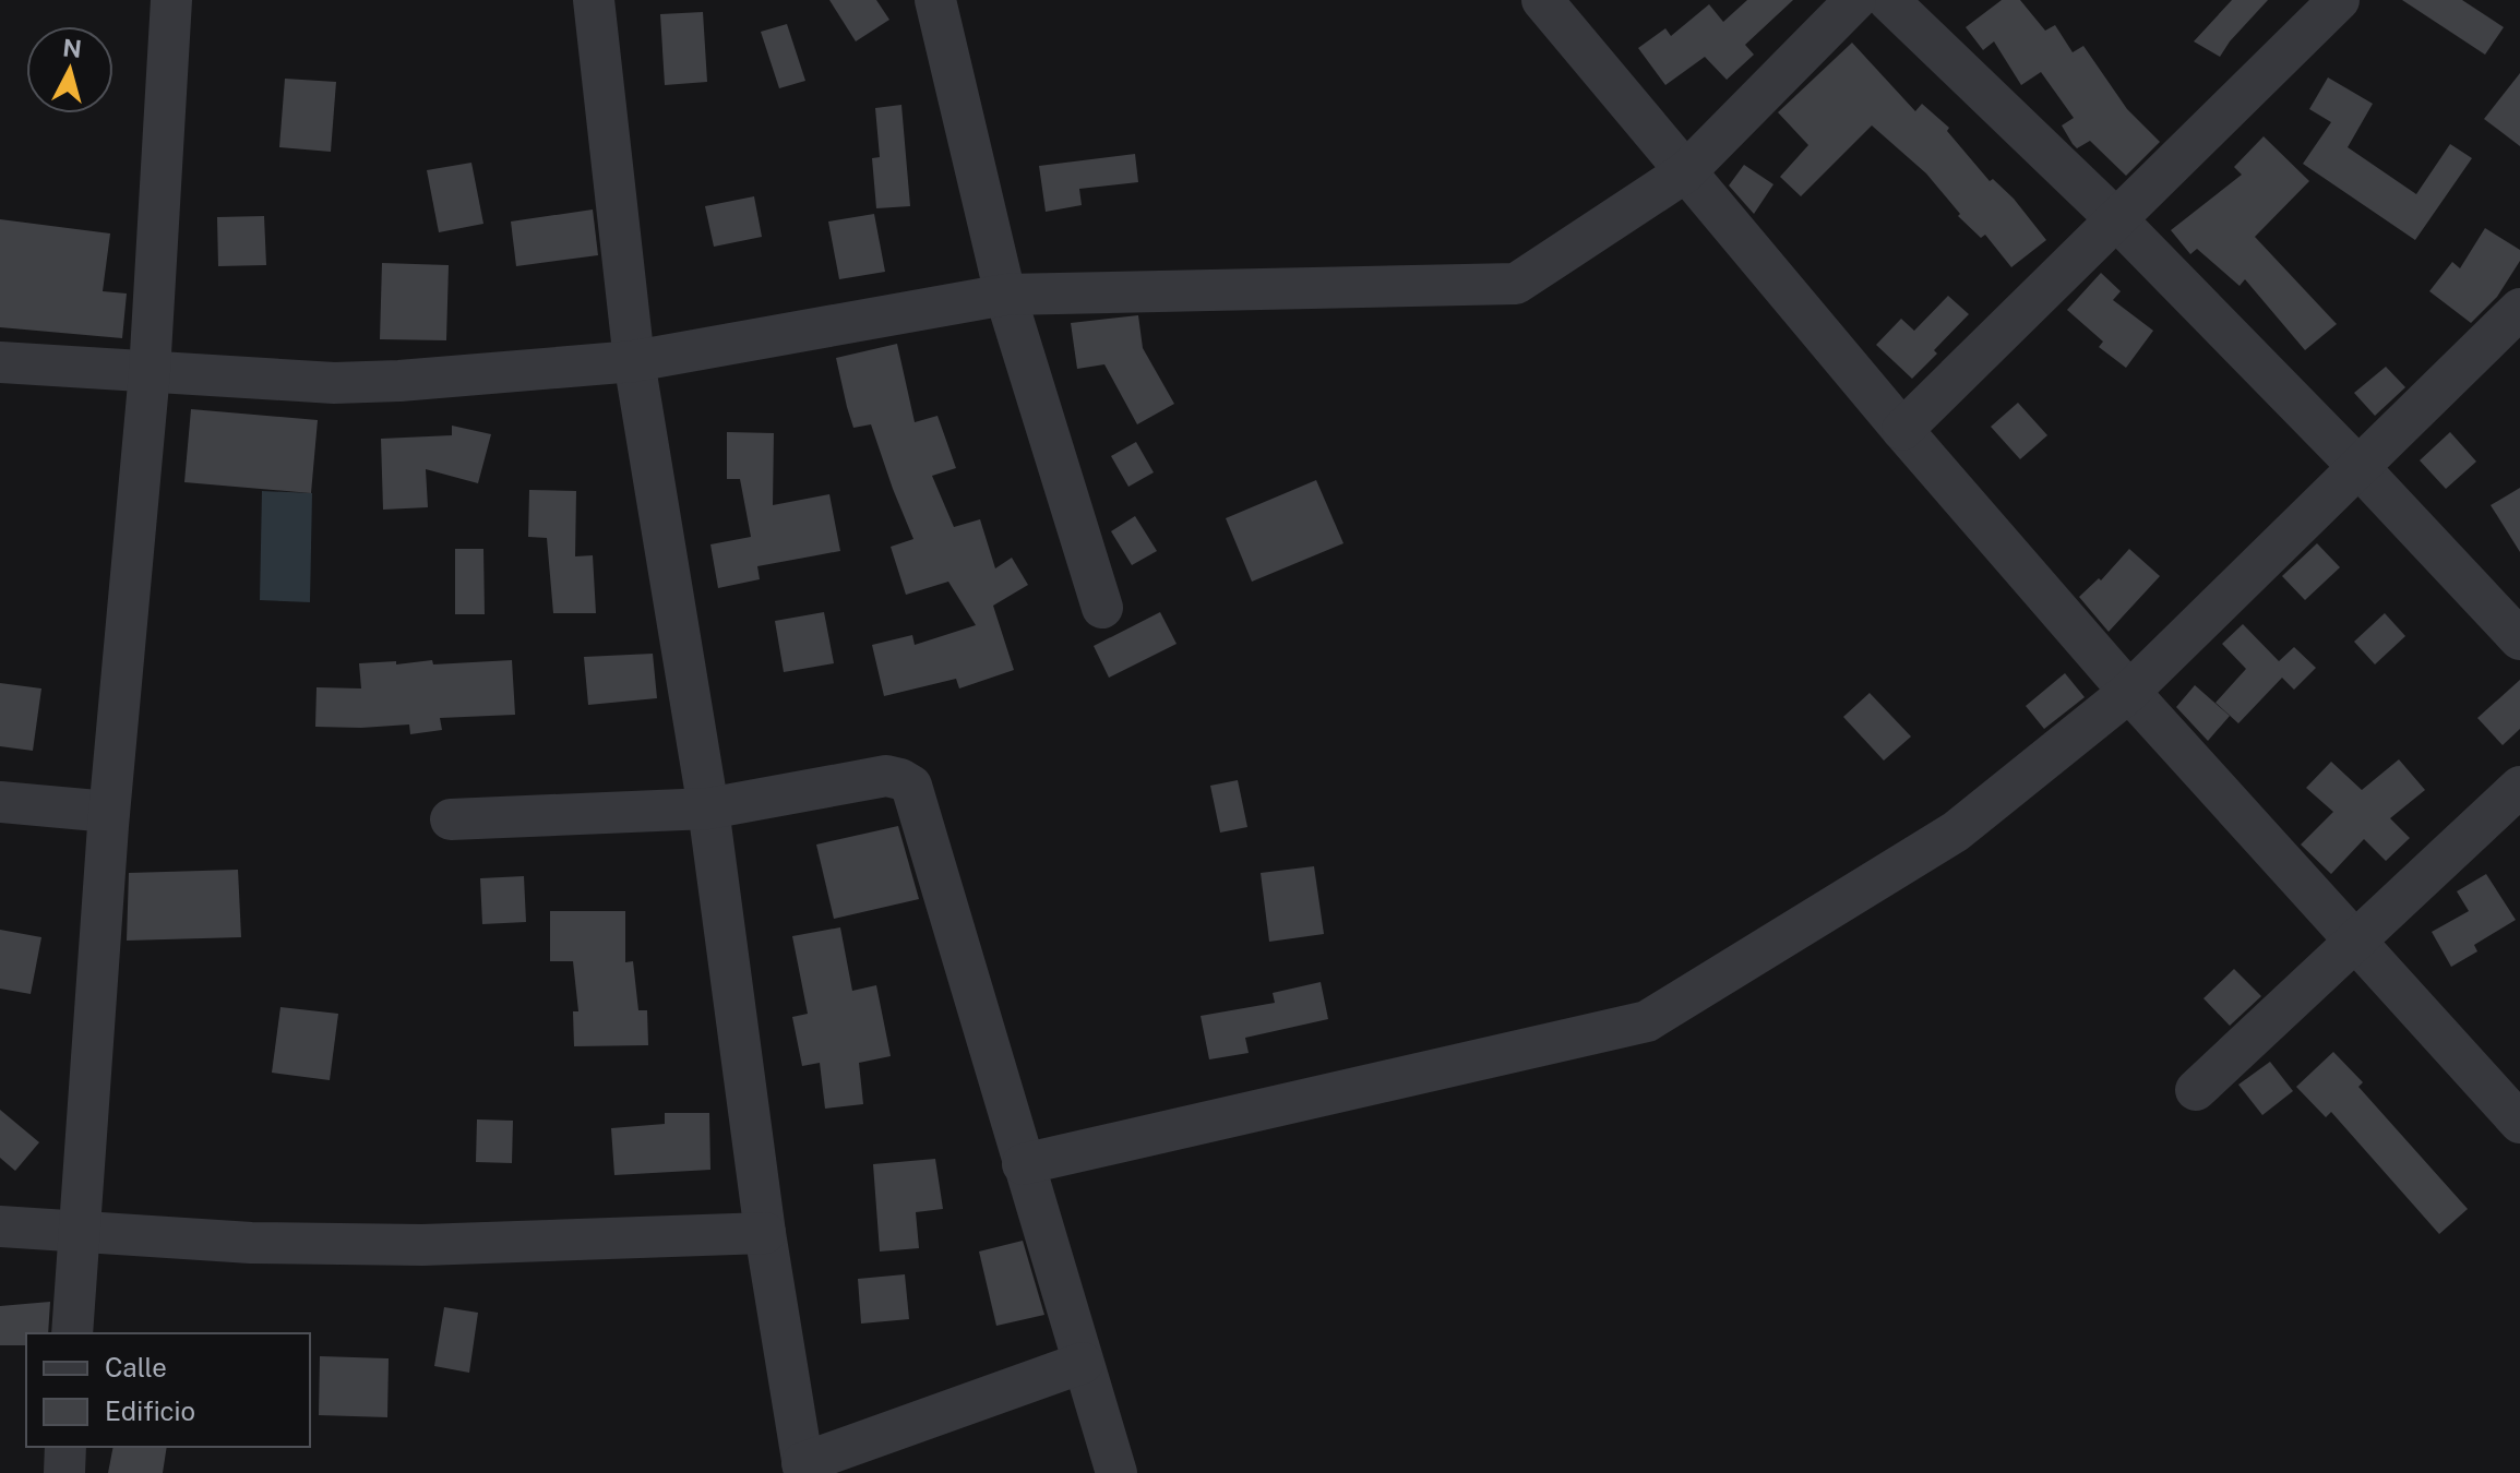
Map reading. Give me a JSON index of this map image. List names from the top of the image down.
{
  "legend": ["Calle", "Edificio"],
  "north": "top"
}
